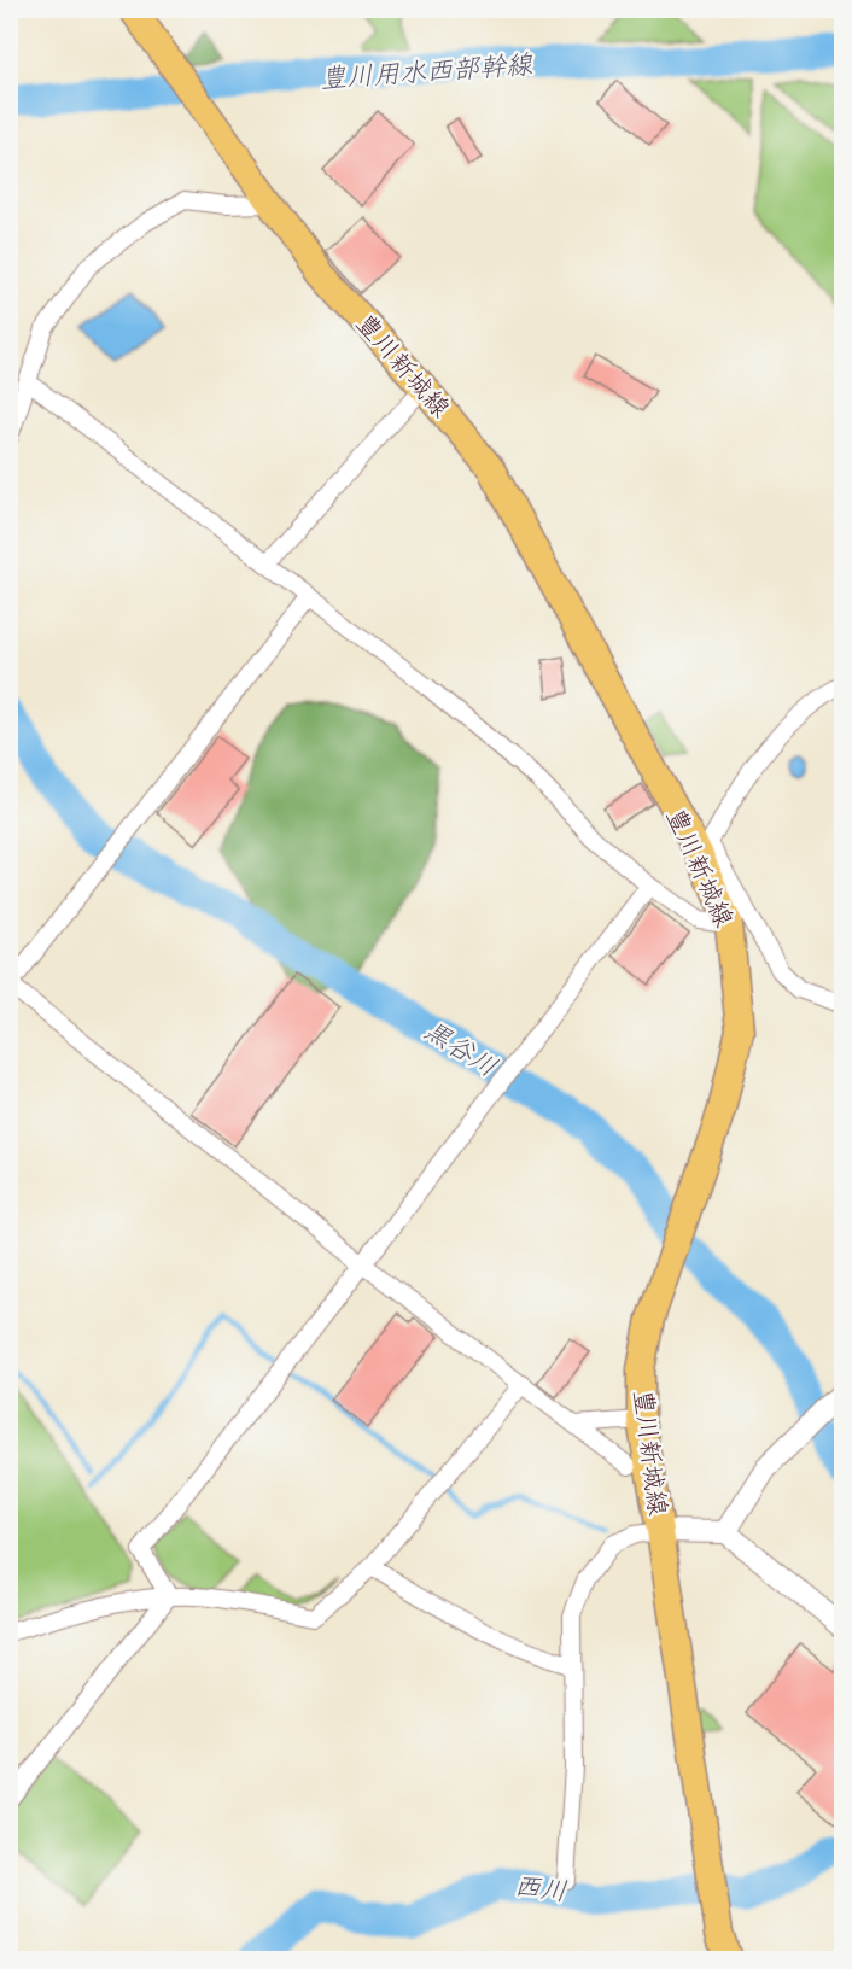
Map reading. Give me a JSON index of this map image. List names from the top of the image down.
{
  "streets": {
    "main road": ["豊川新城線"]
  },
  "water": ["豊川用水西部幹線", "黒谷川", "西川"]
}
